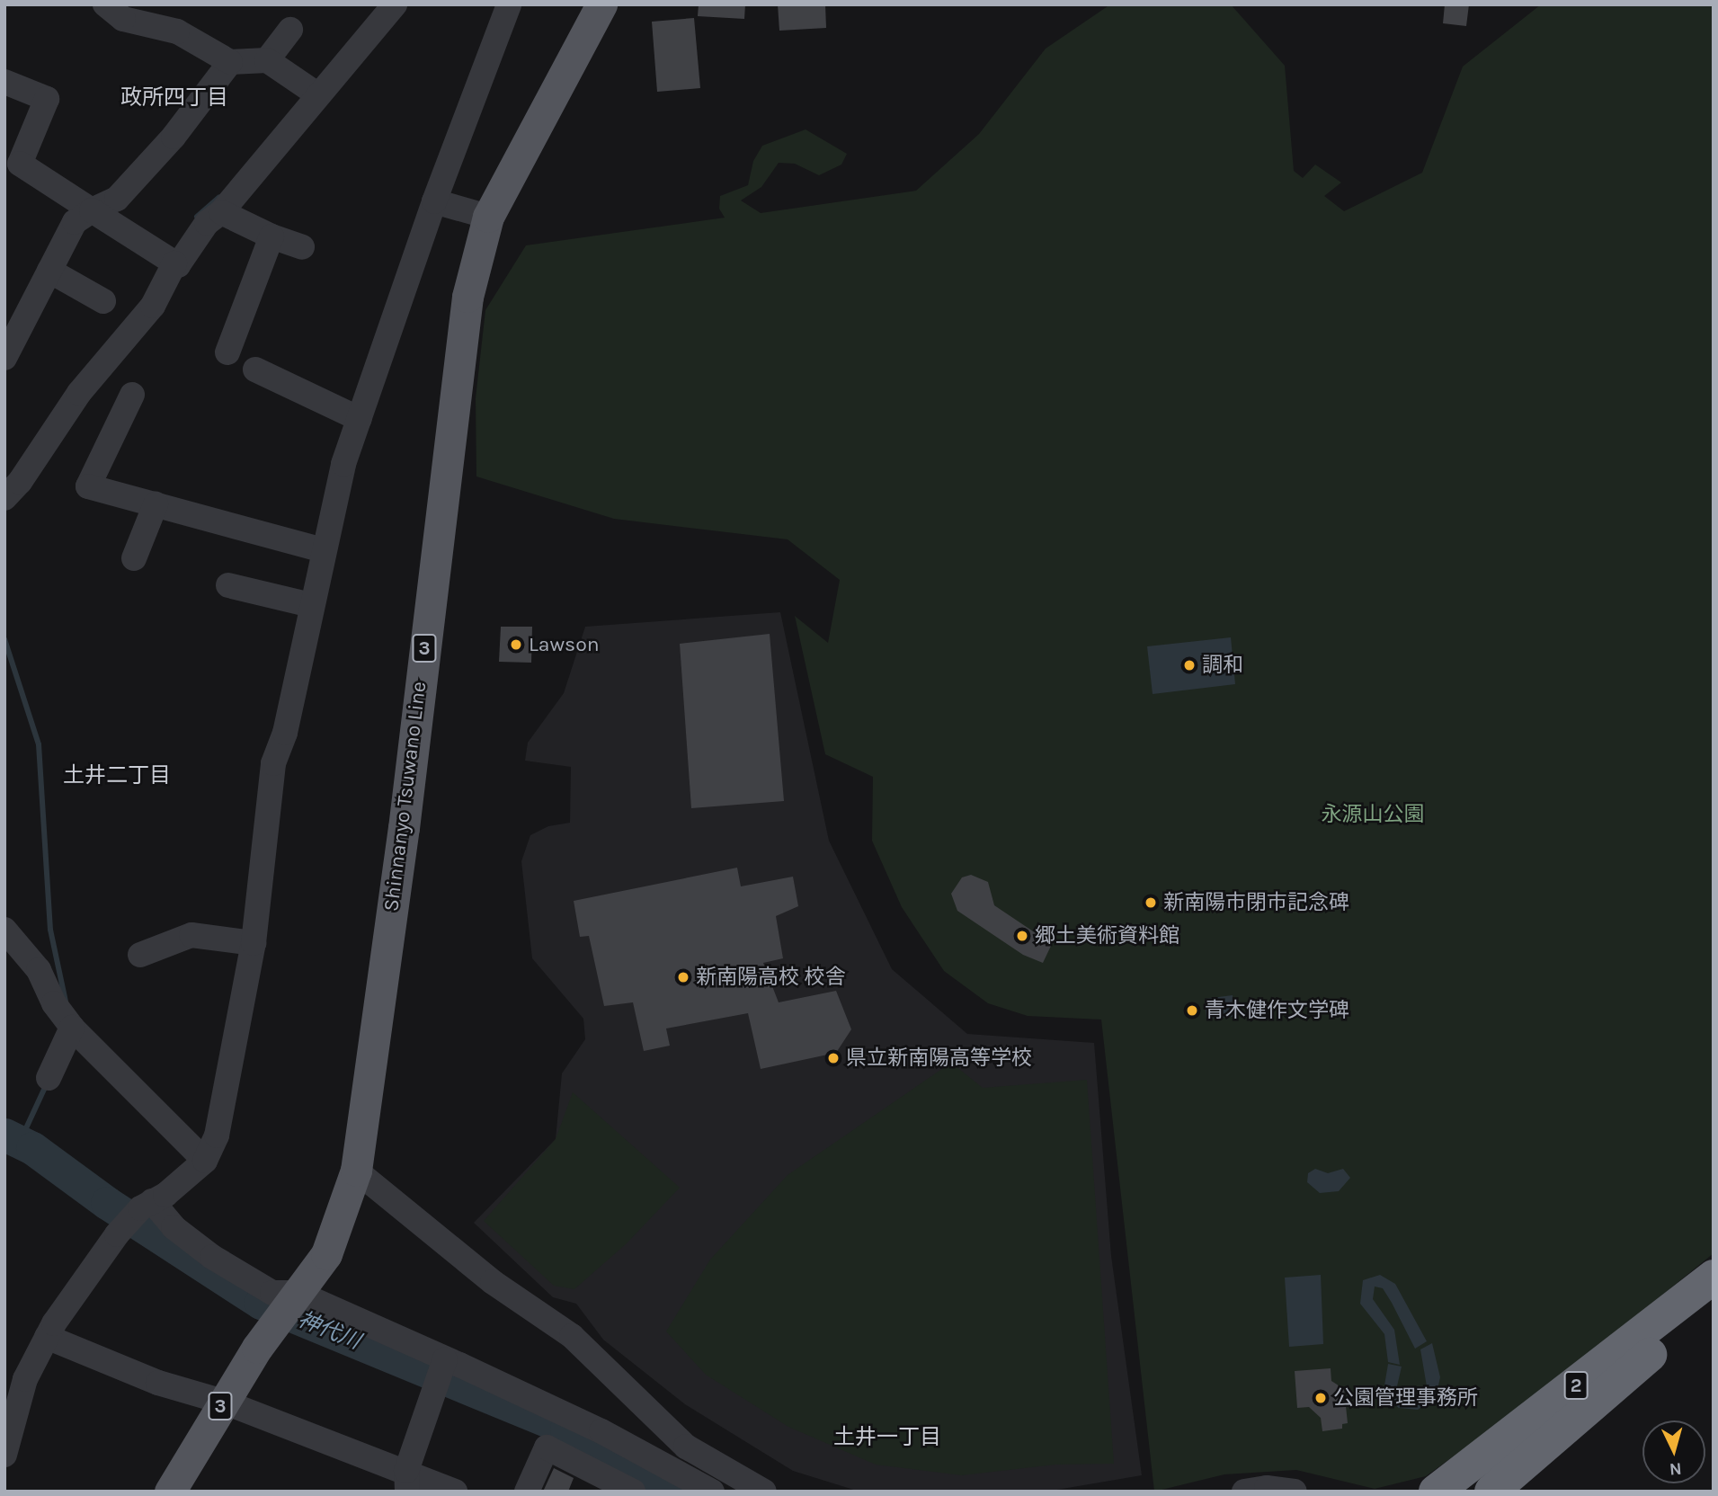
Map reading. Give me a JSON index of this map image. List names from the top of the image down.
{
  "streets": {
    "highway": ["2"],
    "main road": ["3", "Shinnanyo Tsuwano Line"]
  },
  "districts": ["政所四丁目", "土井二丁目", "土井一丁目"],
  "water": ["神代川"],
  "parks": ["永源山公園"],
  "places": [
    "Lawson",
    "調和",
    "新南陽市閉市記念碑",
    "郷土美術資料館",
    "新南陽高校 校舎",
    "青木健作文学碑",
    "県立新南陽高等学校",
    "公園管理事務所"
  ],
  "north": "bottom"
}
